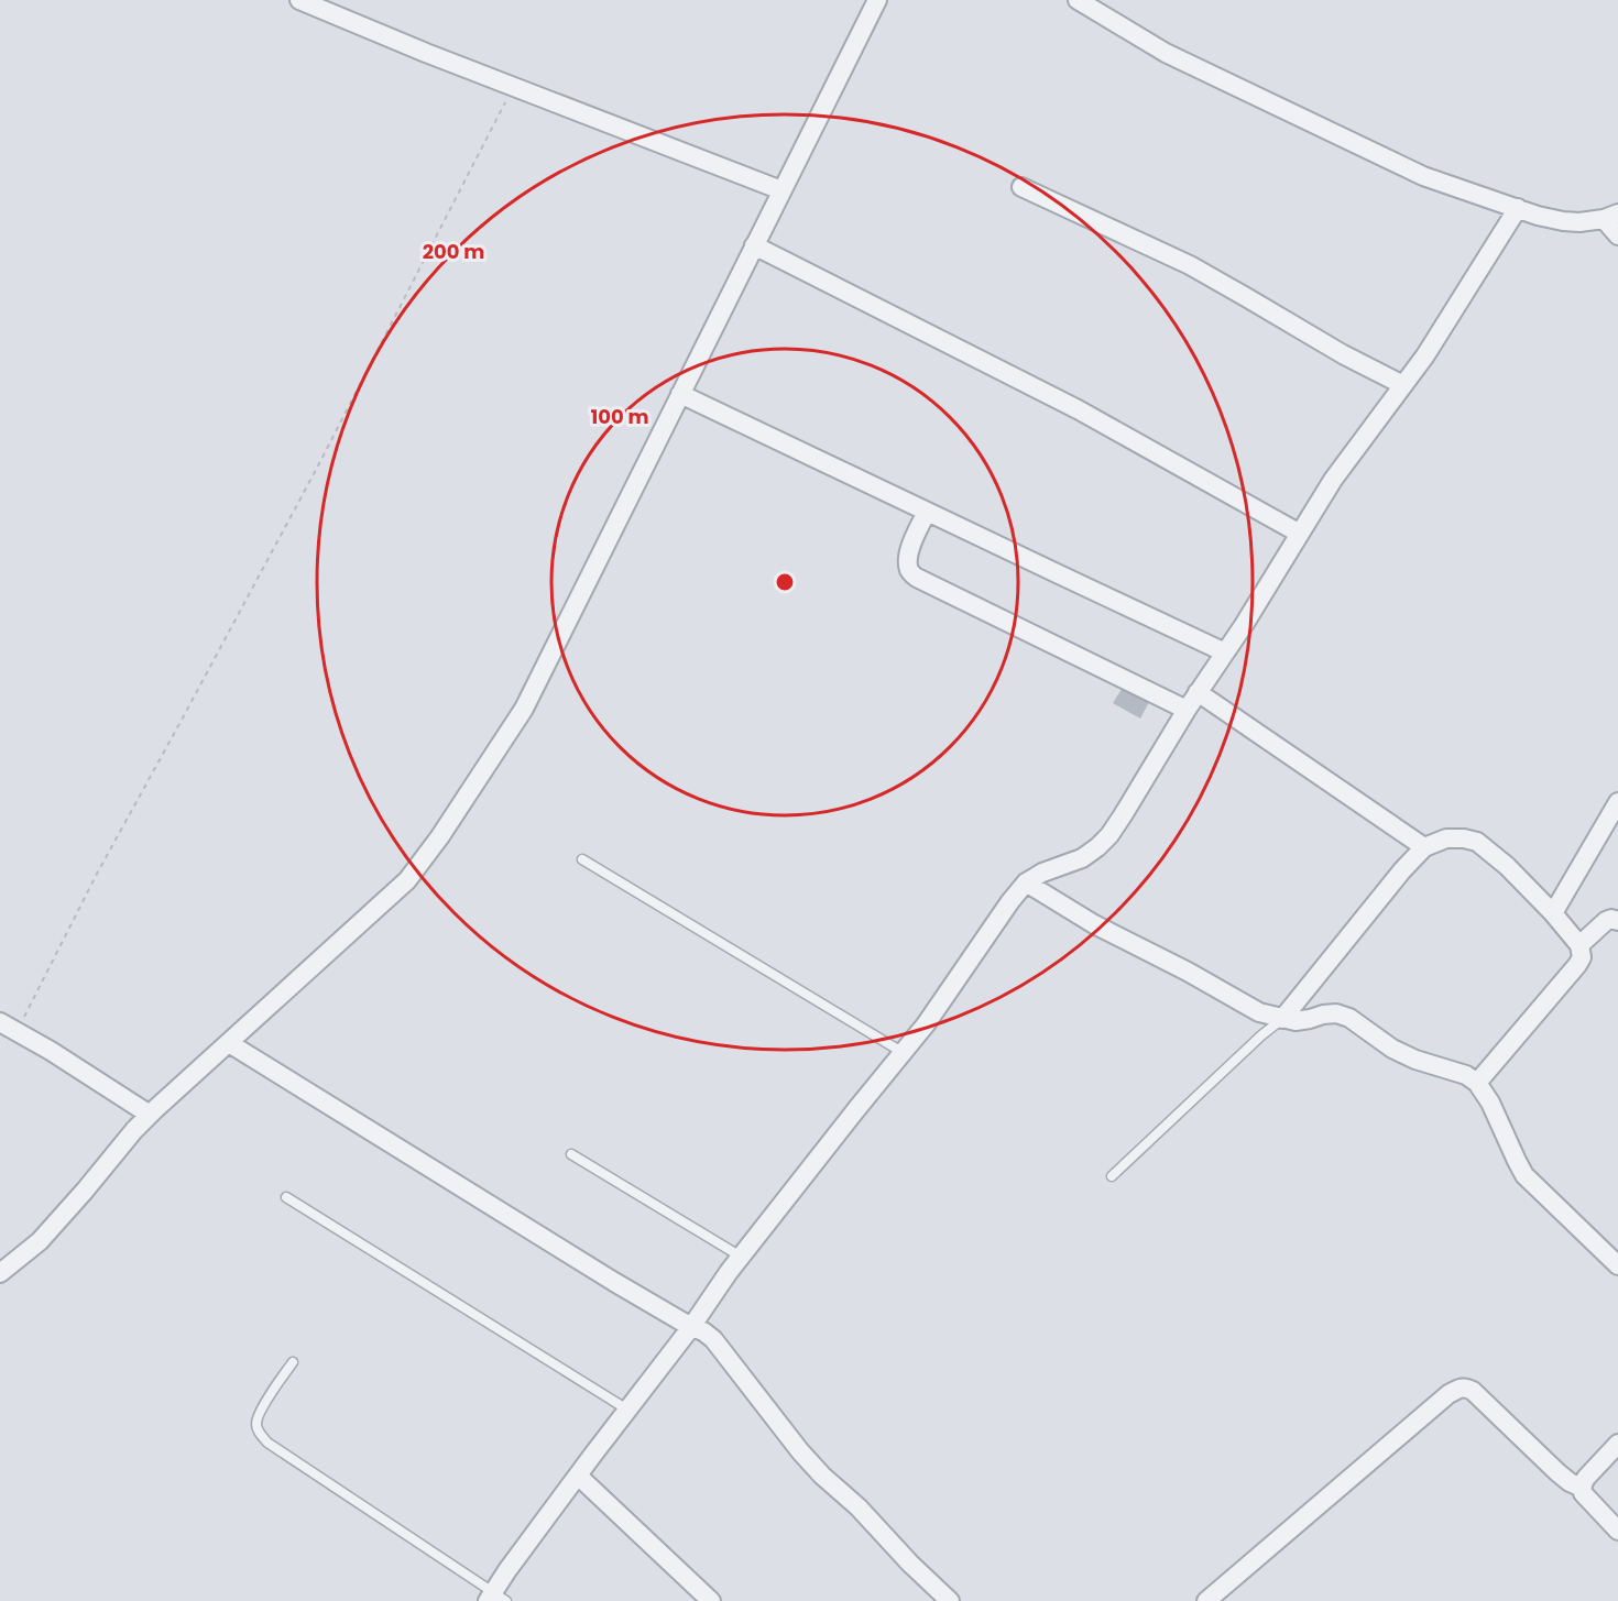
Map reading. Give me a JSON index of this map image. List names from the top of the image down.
{
  "rings": ["200 m", "100 m"]
}
